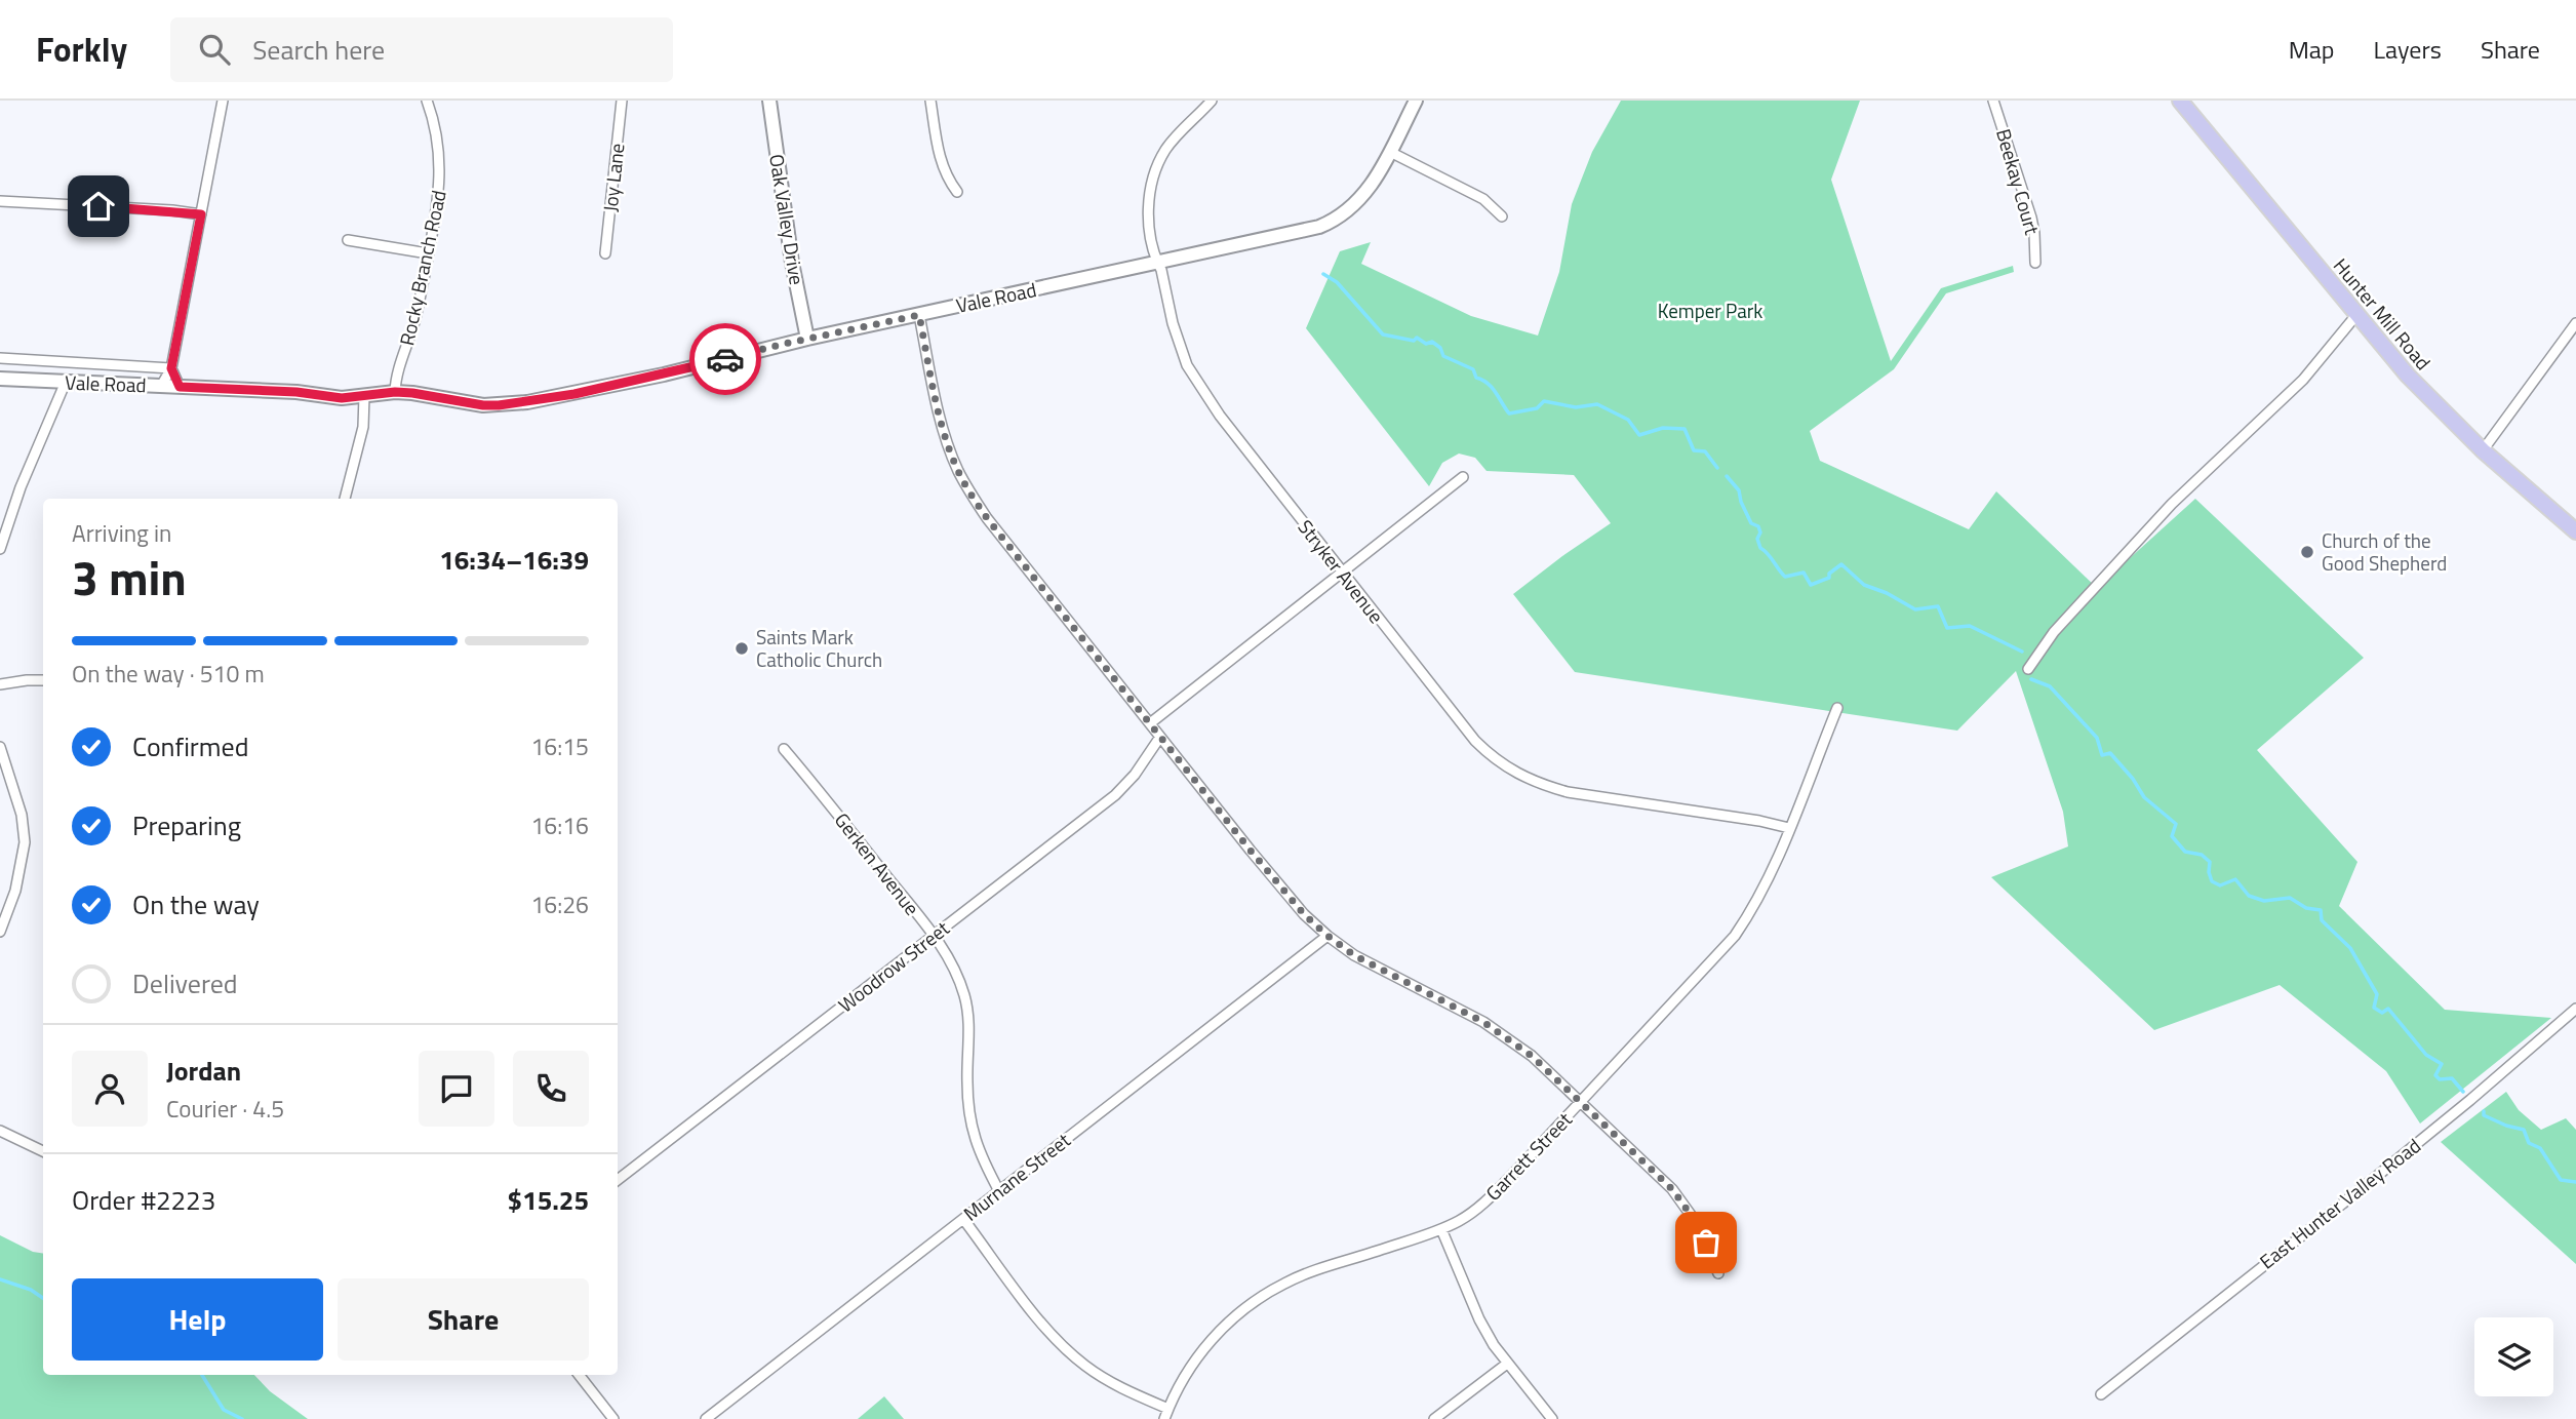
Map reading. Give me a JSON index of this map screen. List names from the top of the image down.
{
  "streets": {
    "main road": ["Oak Valley Drive", "Vale Road", "Hunter Mill Road"],
    "street": [
      "Joy Lane",
      "Beekay Court",
      "Rocky Branch Road",
      "Stryker Avenue",
      "Gerken Avenue",
      "Woodrow Street",
      "Garrett Street",
      "Murnane Street",
      "East Hunter Valley Road"
    ]
  },
  "crossings": [
    ["Oak Valley Drive", "Vale Road"],
    ["Rocky Branch Road", "Vale Road"],
    ["Vale Road", "Stryker Avenue"],
    ["Stryker Avenue", "Garrett Street"],
    ["Gerken Avenue", "Woodrow Street"],
    ["Gerken Avenue", "Murnane Street"]
  ],
  "parks": ["Kemper Park"],
  "places": ["Church of the Good Shepherd", "Saints Mark Catholic Church"],
  "page": {
    "header": "Forkly",
    "search": "Search here",
    "nav": ["Map", "Layers", "Share"],
    "heading": ["3 min", "Arriving in", "16:34–16:39"],
    "panel": [
      "Jordan",
      "Courier · 4.5",
      "Order #2223",
      "$15.25"
    ],
    "bar": "On the way · 510 m",
    "list": [
      ["Confirmed", "16:15"],
      ["Preparing", "16:16"],
      ["On the way", "16:26"],
      "Delivered"
    ],
    "buttons": ["Help", "Share"]
  }
}
